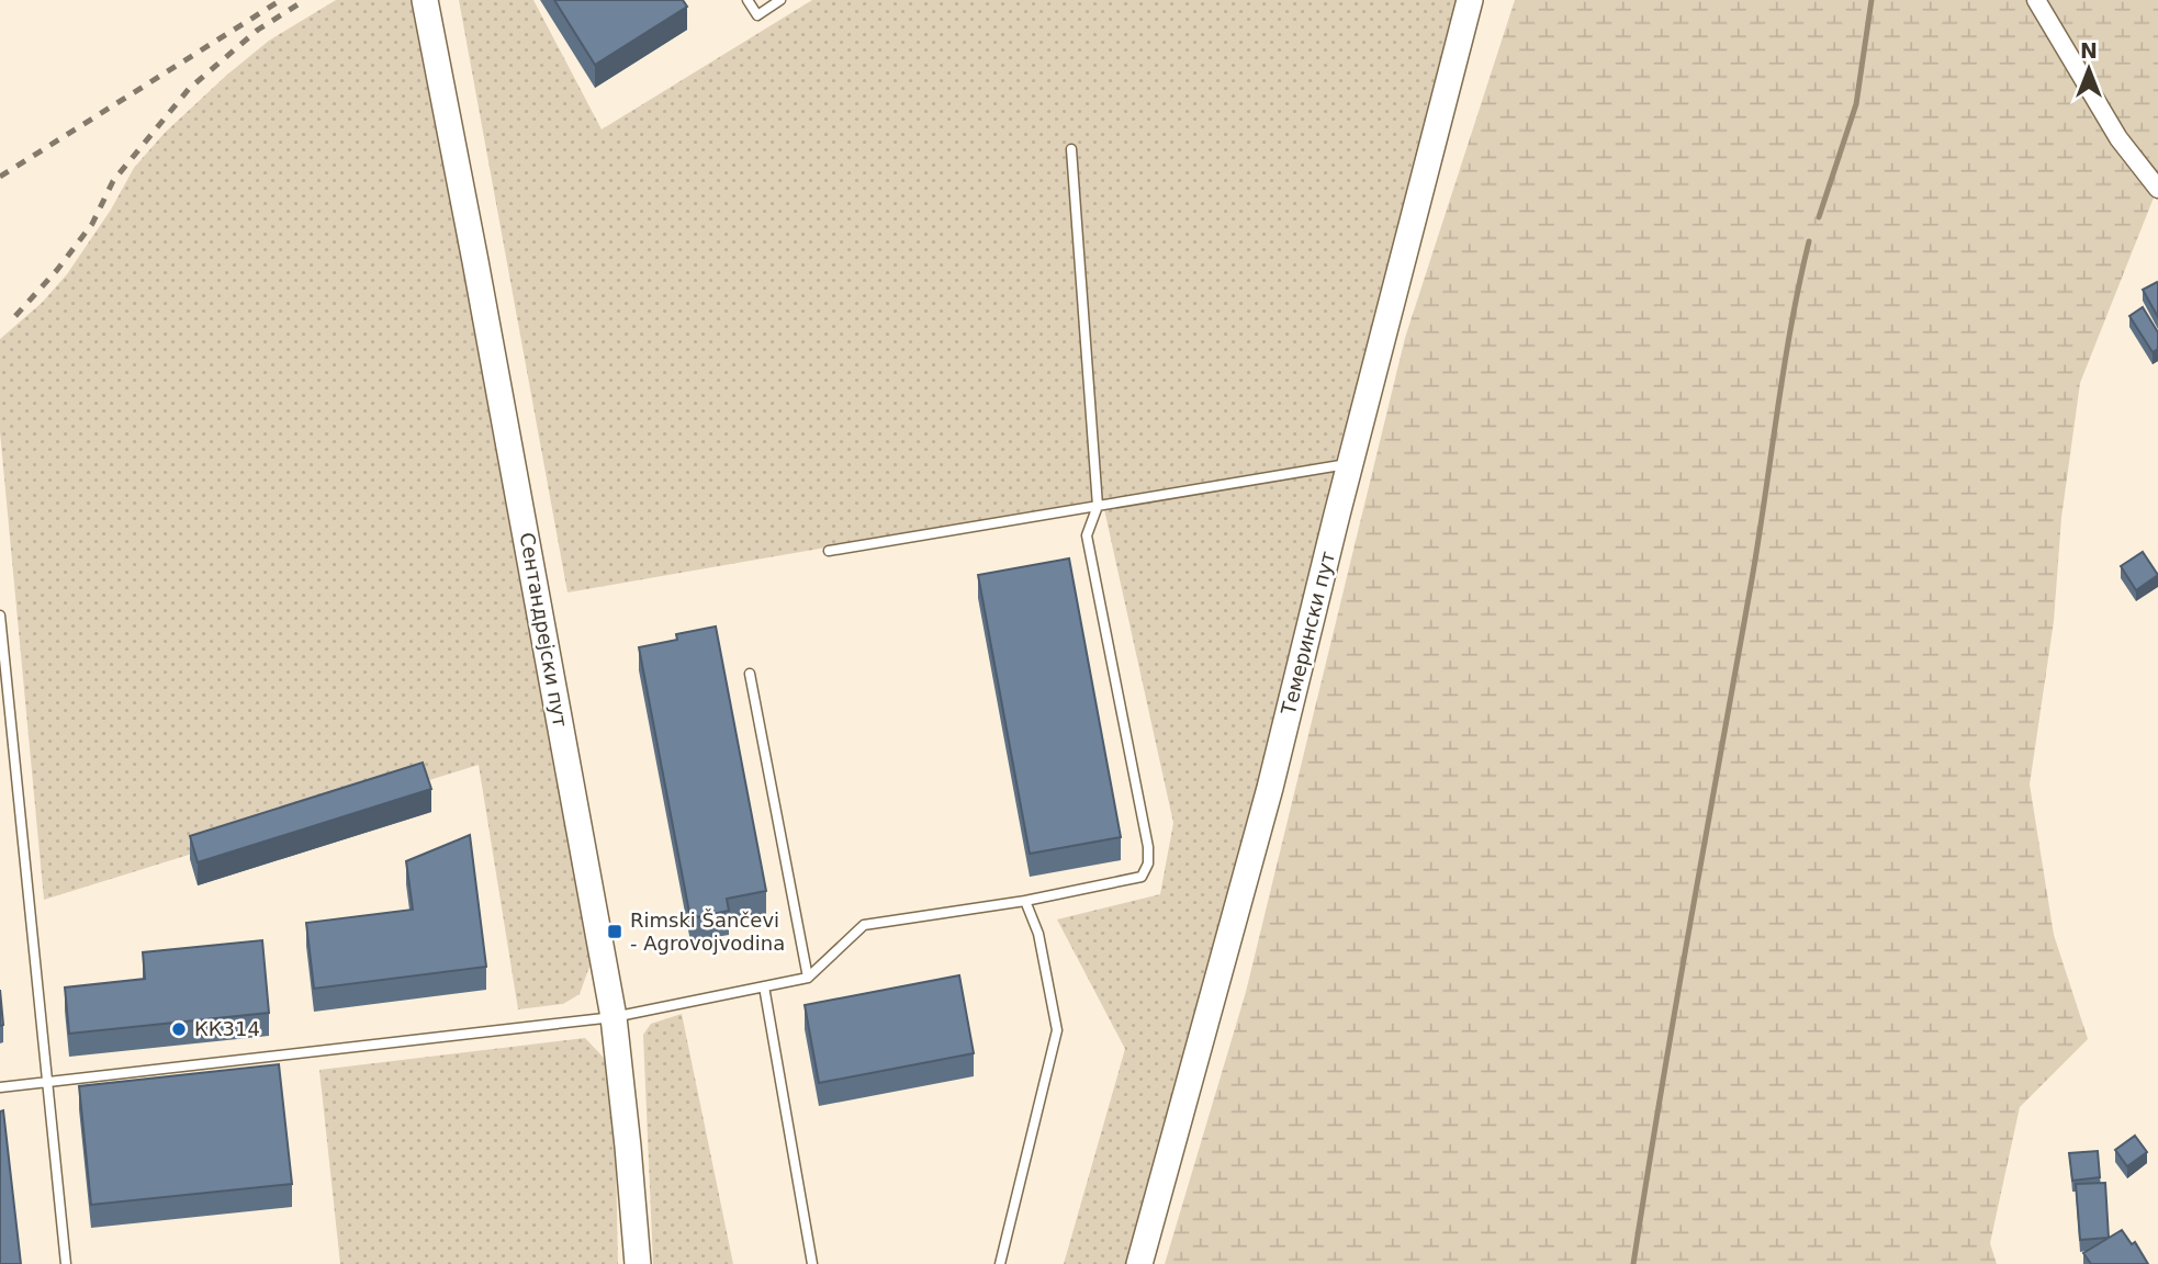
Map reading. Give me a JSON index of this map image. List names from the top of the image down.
{
  "streets": {
    "main road": ["Сентандрејски пут", "Темерински пут"]
  },
  "places": {
    "transit": ["Rimski Šančevi - Agrovojvodina"],
    "other": ["КК314"]
  },
  "north": "top"
}
